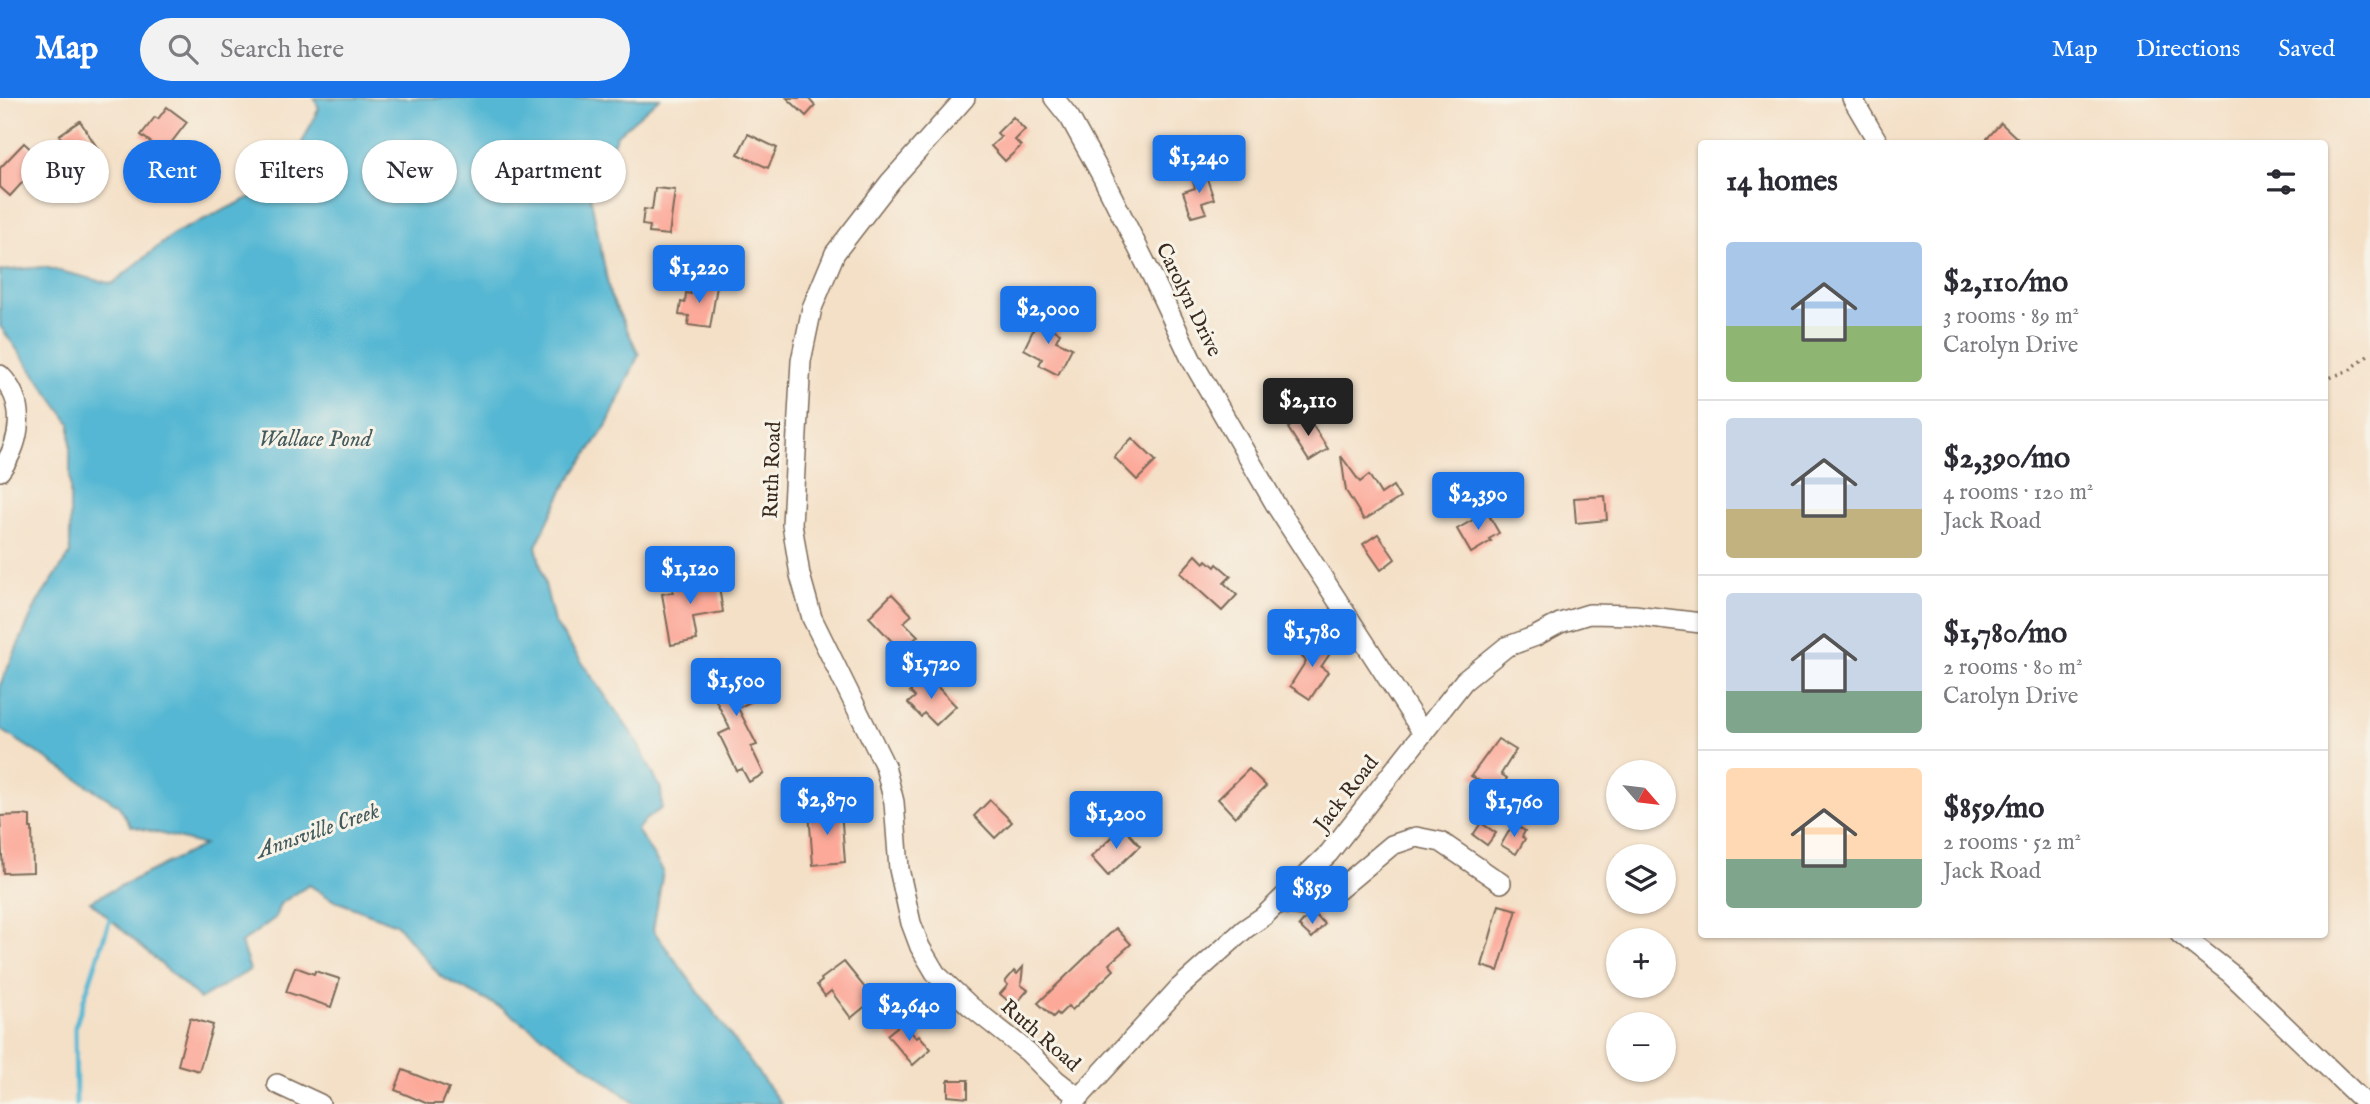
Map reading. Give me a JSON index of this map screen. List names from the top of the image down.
{
  "streets": {
    "street": ["Carolyn Drive", "Ruth Road", "Jack Road"]
  },
  "crossings": [
    ["Carolyn Drive", "Jack Road"],
    ["Ruth Road", "Jack Road"]
  ],
  "water": ["Wallace Pond", "Annsville Creek"],
  "north": "bottom right",
  "page": {
    "header": "Map",
    "search": "Search here",
    "nav": ["Map", "Directions", "Saved"],
    "price": [
      "$1,240",
      "$1,220",
      "$2,000",
      "$2,110",
      "$2,390",
      "$1,120",
      "$1,780",
      "$1,720",
      "$1,500",
      "$2,870",
      "$1,760",
      "$1,200",
      "$859",
      "$2,640"
    ],
    "chip": [
      "Buy",
      "Rent",
      "Filters",
      "New",
      "Apartment"
    ],
    "heading": "14 homes",
    "list": [
      {
        "name": "$2,110/mo",
        "note": "3 rooms · 89 m² · Carolyn Drive"
      },
      {
        "name": "$2,390/mo",
        "note": "4 rooms · 120 m² · Jack Road"
      },
      {
        "name": "$1,780/mo",
        "note": "2 rooms · 80 m² · Carolyn Drive"
      },
      {
        "name": "$859/mo",
        "note": "2 rooms · 52 m² · Jack Road"
      }
    ],
    "map_buttons": ["+", "−"]
  }
}
